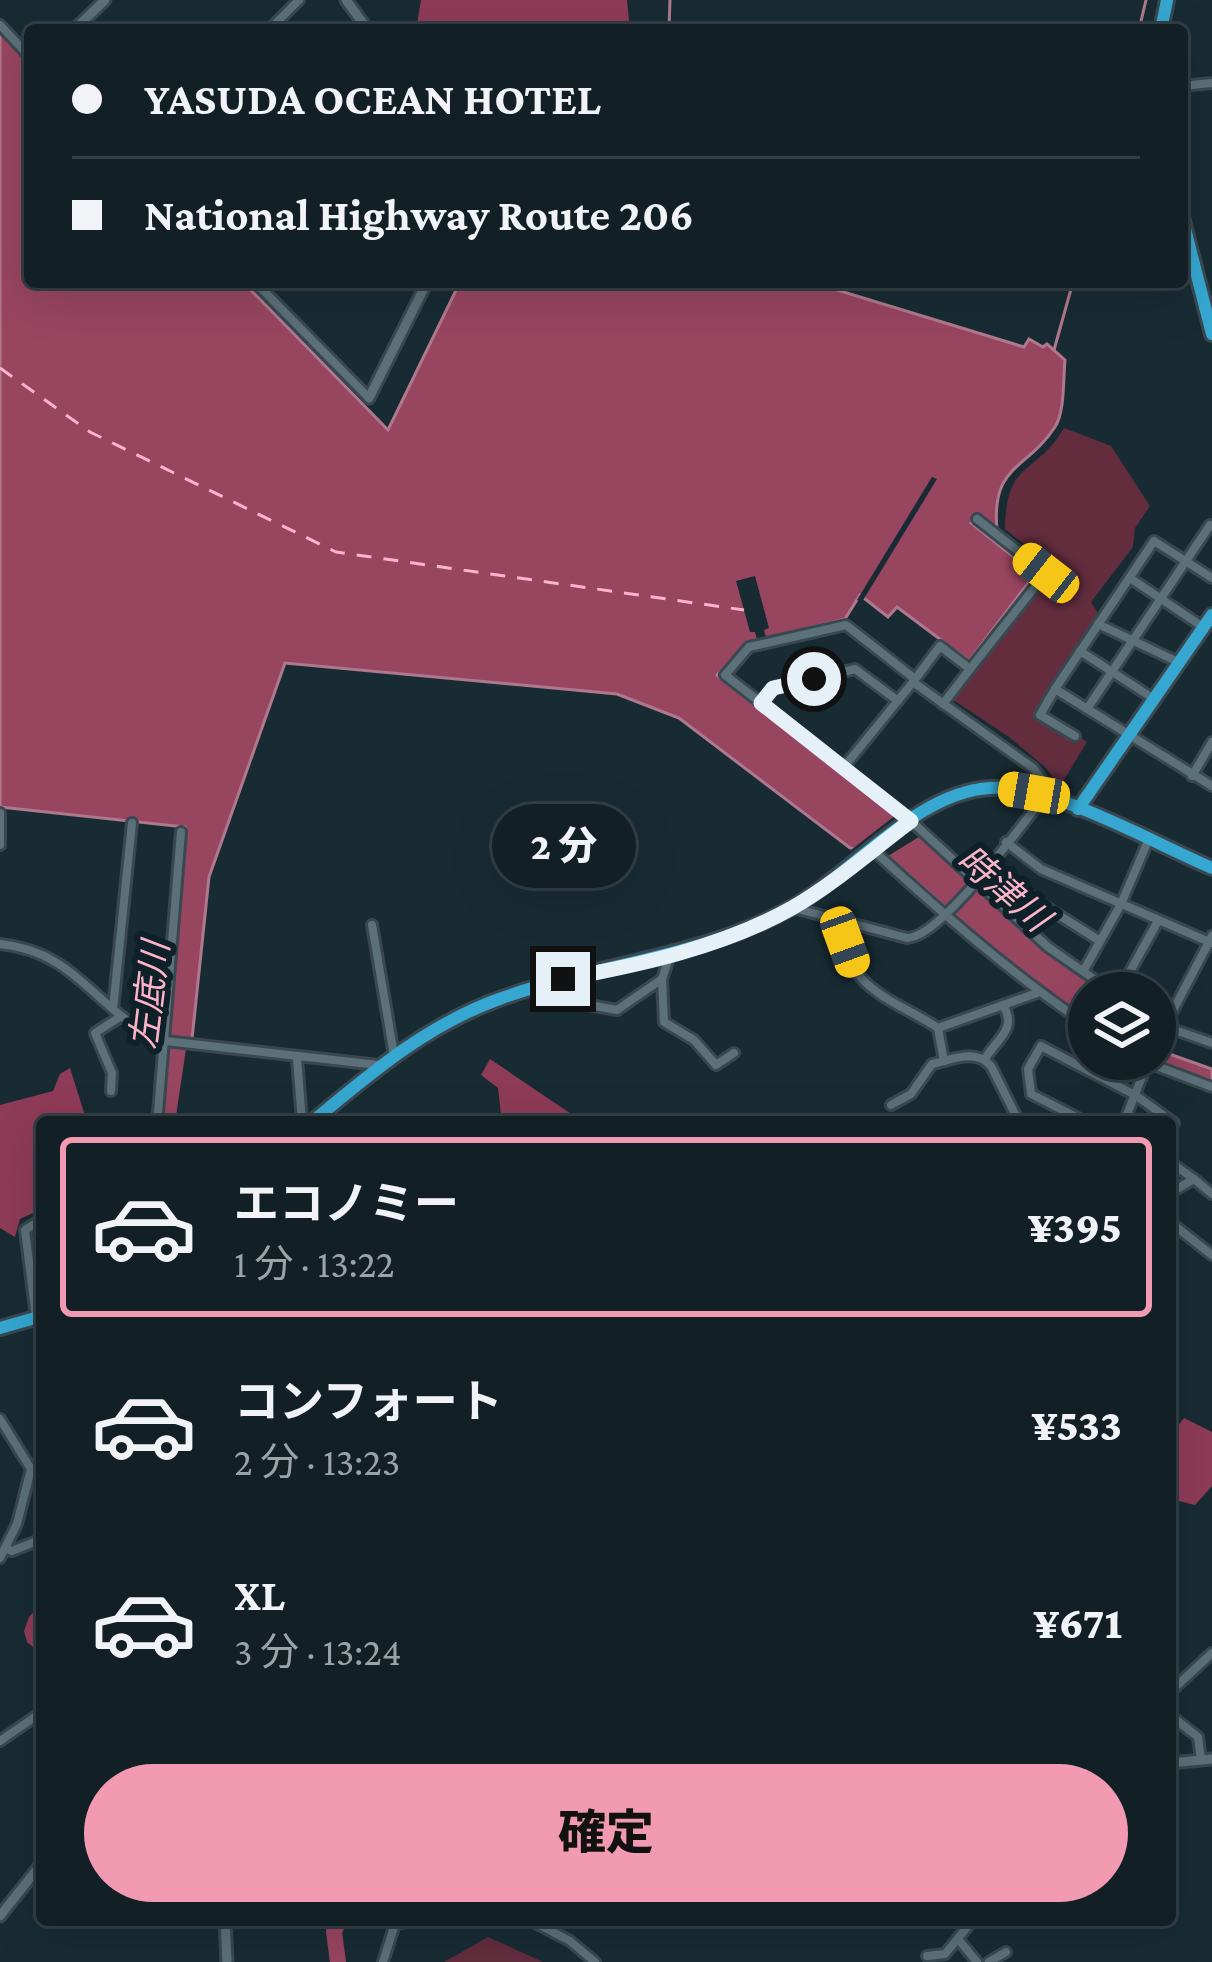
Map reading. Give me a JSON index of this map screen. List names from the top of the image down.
{
  "water": ["時津川", "左底川"],
  "page": {
    "banner": ["YASUDA OCEAN HOTEL", "National Highway Route 206"],
    "bubble": "2 分",
    "list": [
      {
        "name": "エコノミー",
        "note": "1 分 · 13:22",
        "value": "¥395"
      },
      {
        "name": "コンフォート",
        "note": "2 分 · 13:23",
        "value": "¥533"
      },
      {
        "name": "XL",
        "note": "3 分 · 13:24",
        "value": "¥671"
      }
    ],
    "buttons": "確定"
  }
}
